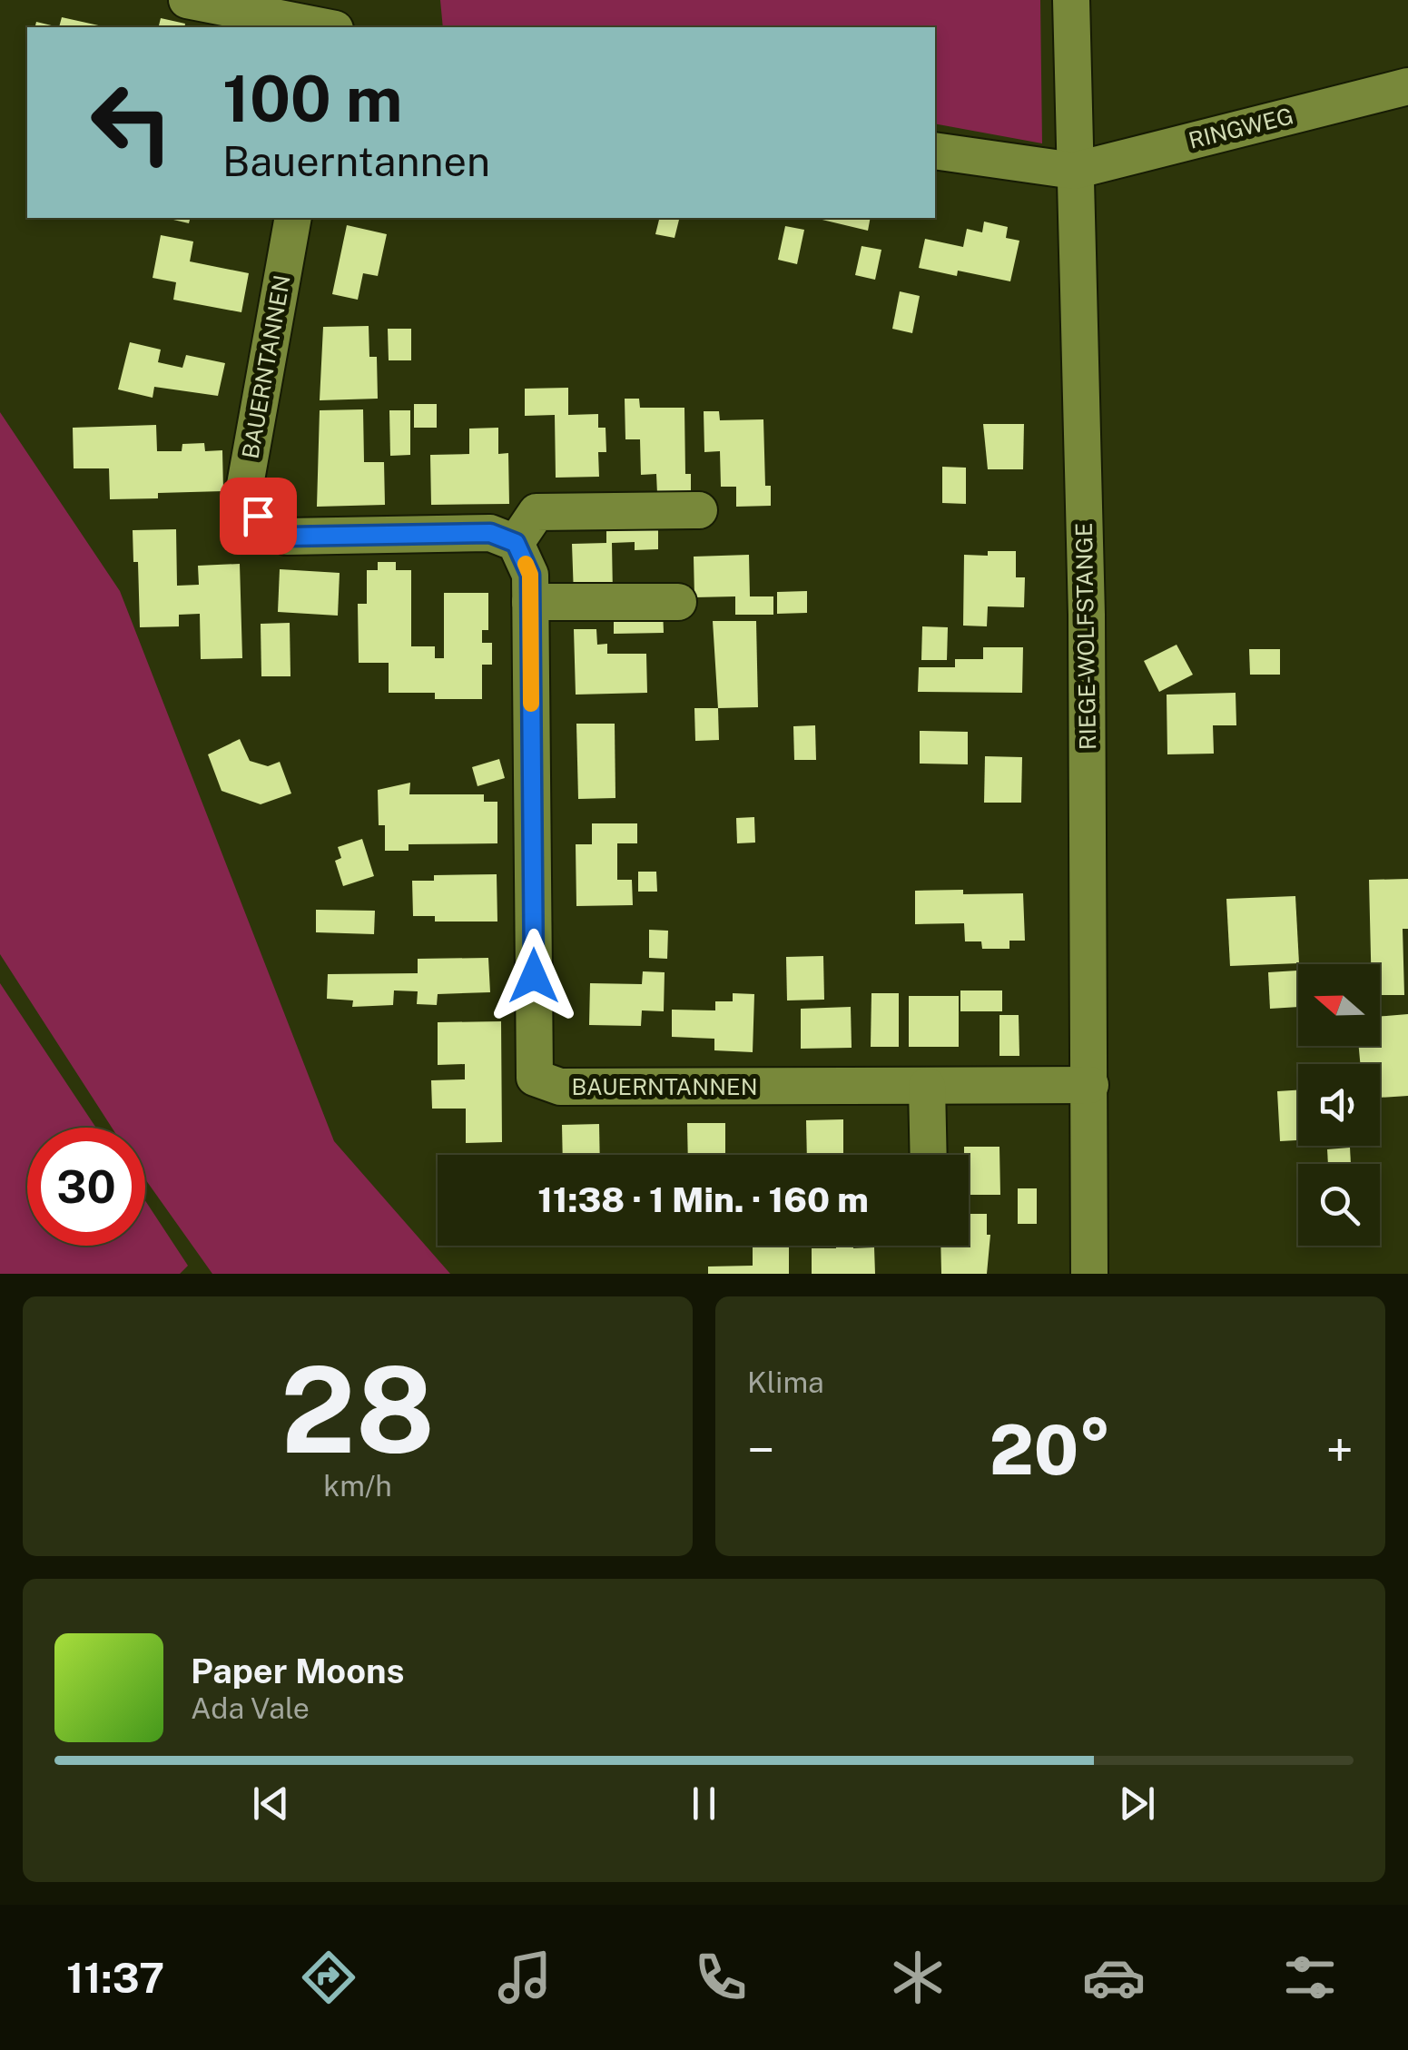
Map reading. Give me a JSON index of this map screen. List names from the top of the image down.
{
  "streets": {
    "street": ["RINGWEG", "BAUERNTANNEN", "RIEGE-WOLFSTANGE"]
  },
  "crossings": [
    ["RINGWEG", "RIEGE-WOLFSTANGE"],
    ["BAUERNTANNEN", "RIEGE-WOLFSTANGE"]
  ],
  "north": "left",
  "page": {
    "turn": ["100 m", "Bauerntannen"],
    "limit": "30",
    "trip": "11:38 · 1 Min. · 160 m",
    "tile": [
      ["28", "km/h"],
      "Klima"
    ],
    "heat": ["−", "20°", "+"],
    "song": ["Paper Moons", "Ada Vale"],
    "tabs": "11:37"
  }
}
